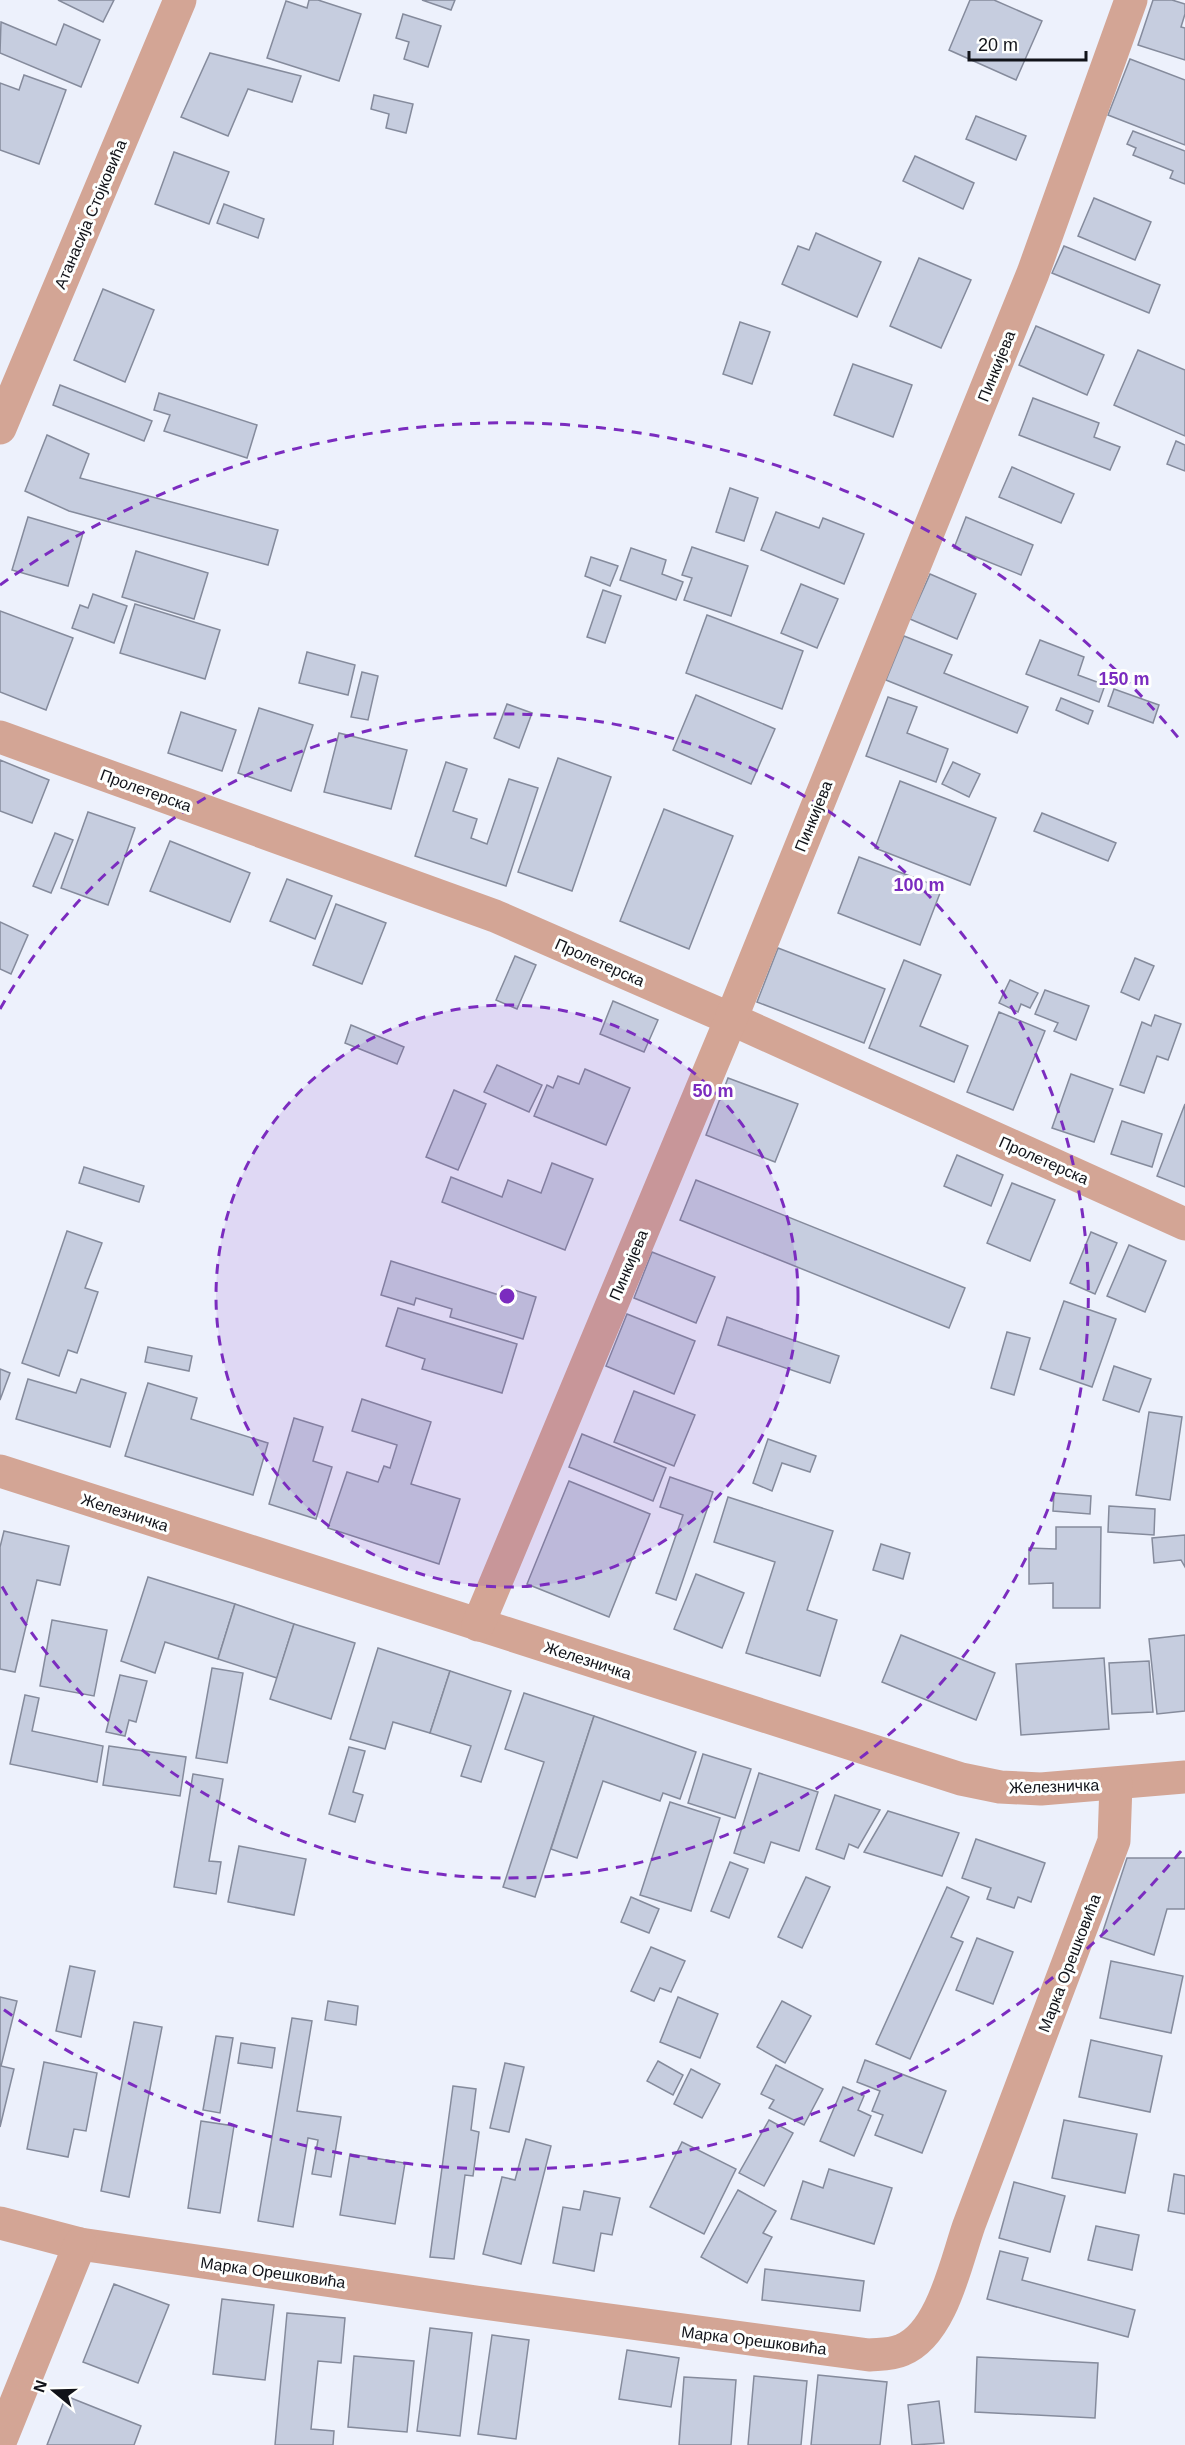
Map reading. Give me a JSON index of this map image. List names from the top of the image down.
{
  "streets": {
    "street": [
      "Атанасија Стојковића",
      "Пинкијева",
      "Пролетерска",
      "Железничка",
      "Марка Орешковића"
    ]
  },
  "crossings": [
    ["Пинкијева", "Пролетерска"],
    ["Пинкијева", "Железничка"],
    ["Железничка", "Марка Орешковића"]
  ],
  "scale_bar": "20 m",
  "north": "left",
  "rings": ["150 m", "100 m", "50 m"]
}
